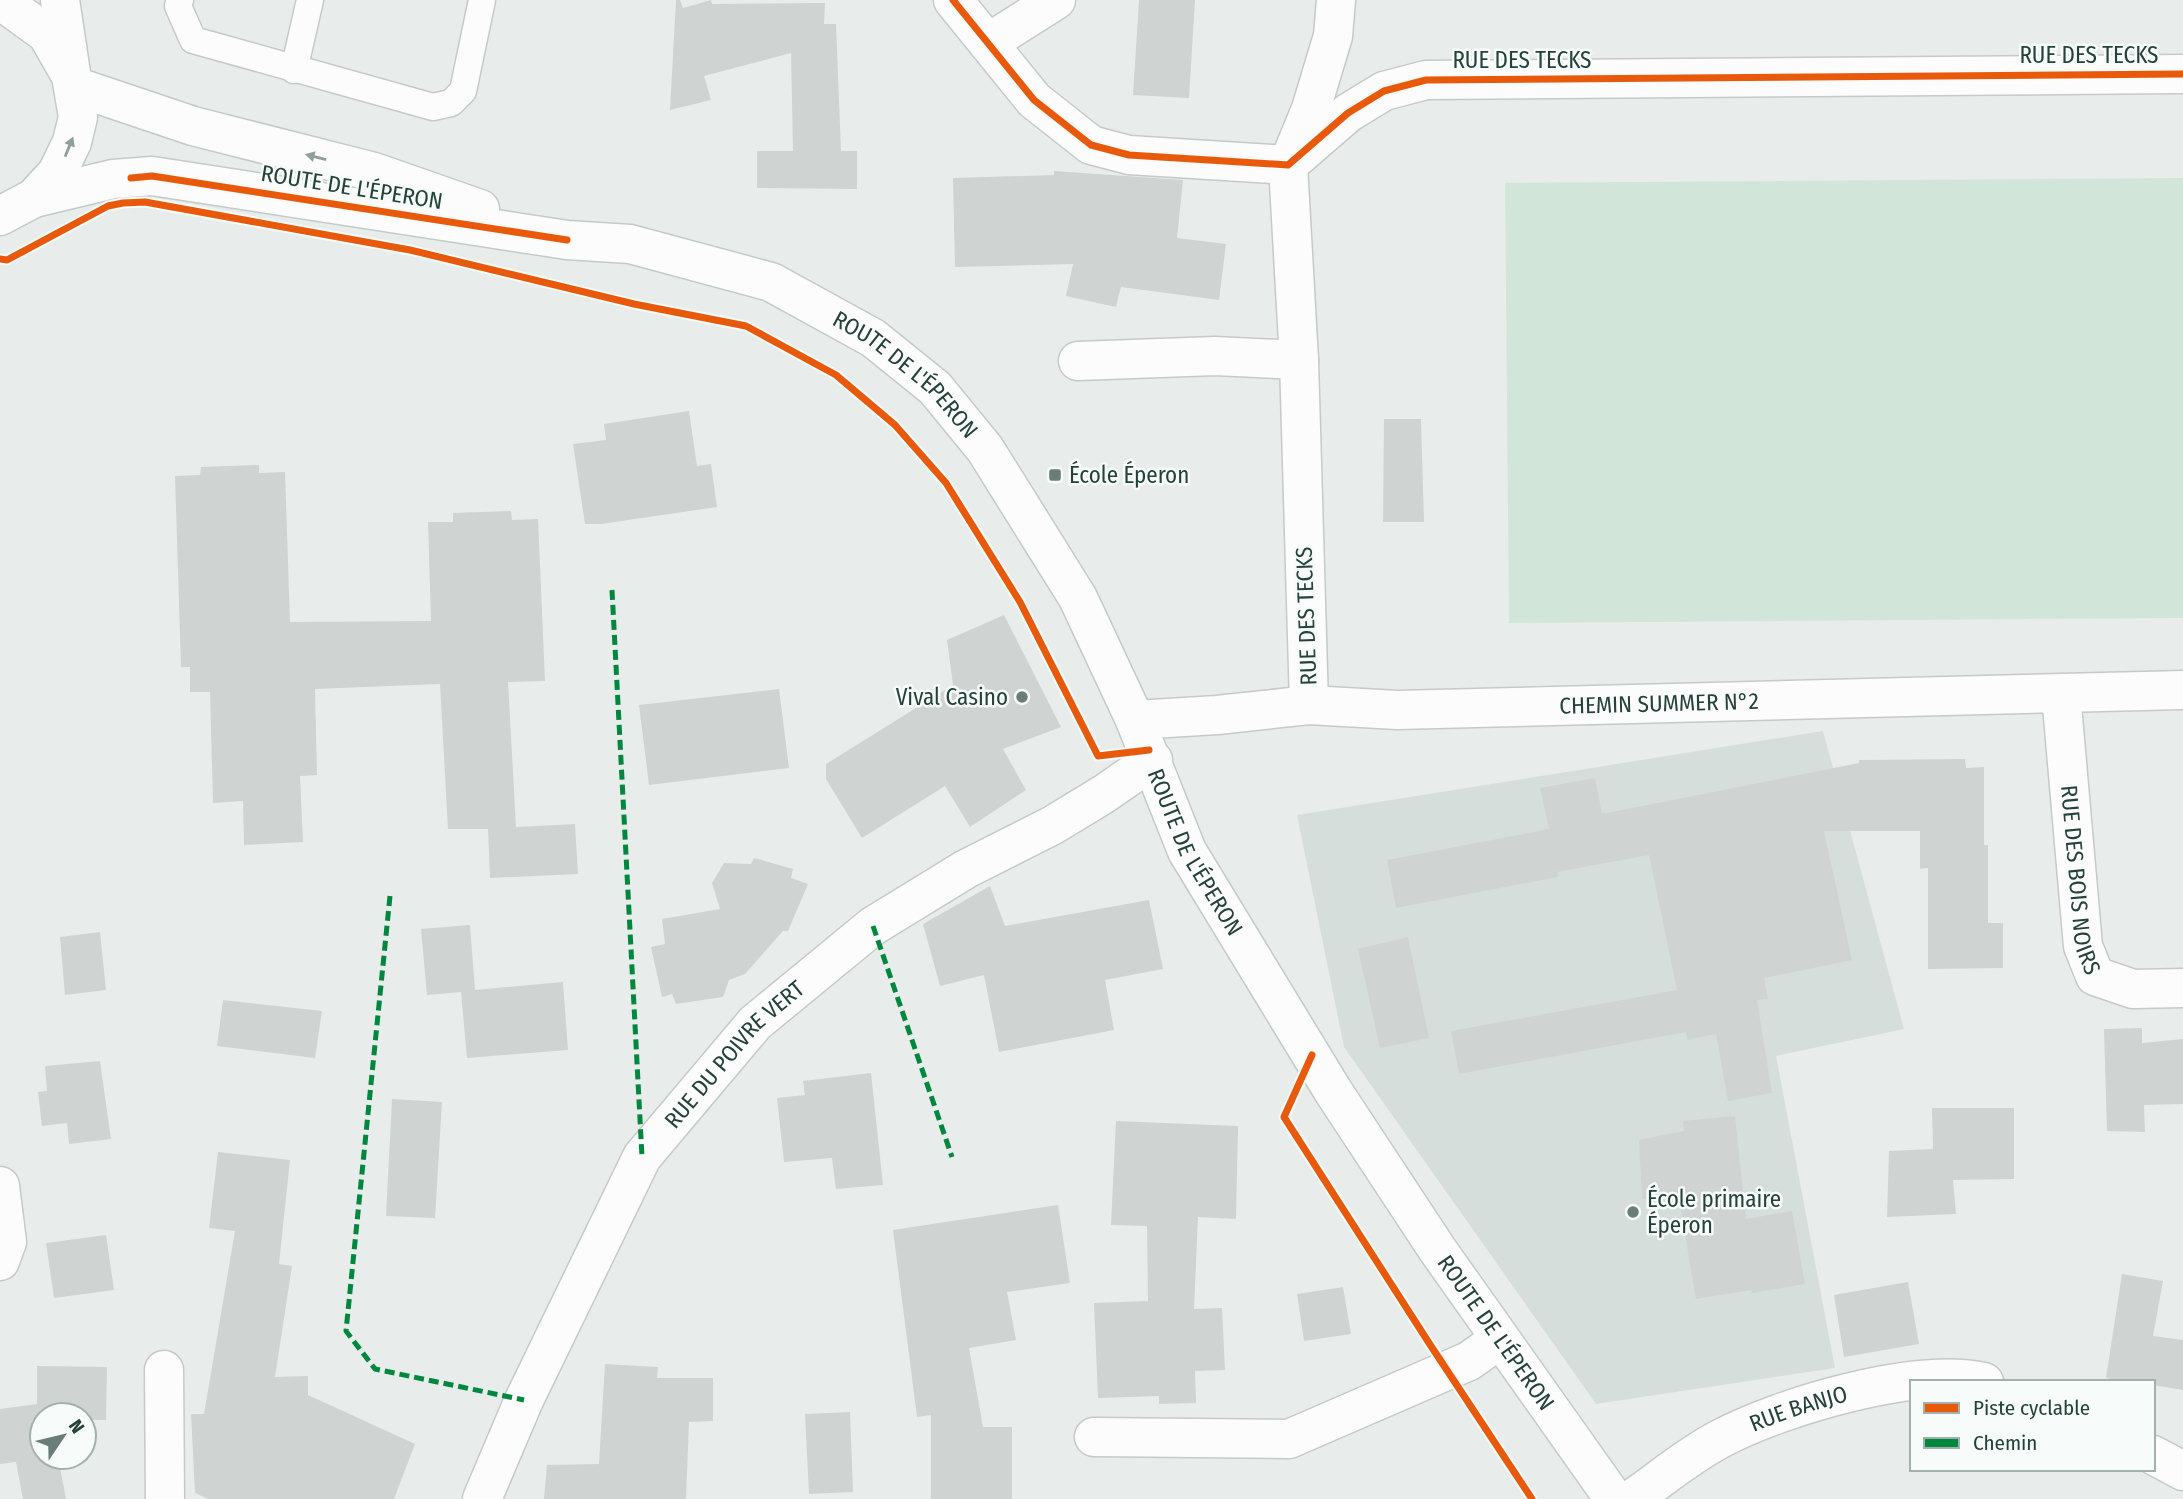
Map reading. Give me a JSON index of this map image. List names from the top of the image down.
{
  "streets": {
    "street": [
      "RUE DES TECKS",
      "ROUTE DE L'ÉPERON",
      "CHEMIN SUMMER N°2",
      "RUE DES BOIS NOIRS",
      "RUE DU POIVRE VERT",
      "RUE BANJO"
    ]
  },
  "crossings": [
    ["RUE DES TECKS", "CHEMIN SUMMER N°2"],
    ["ROUTE DE L'ÉPERON", "CHEMIN SUMMER N°2"],
    ["ROUTE DE L'ÉPERON", "RUE DU POIVRE VERT"],
    ["CHEMIN SUMMER N°2", "RUE DES BOIS NOIRS"]
  ],
  "places": {
    "transit": ["École Éperon"],
    "other": ["Vival Casino", "École primaire Éperon"]
  },
  "legend": ["Piste cyclable", "Chemin"],
  "north": "top right"
}
